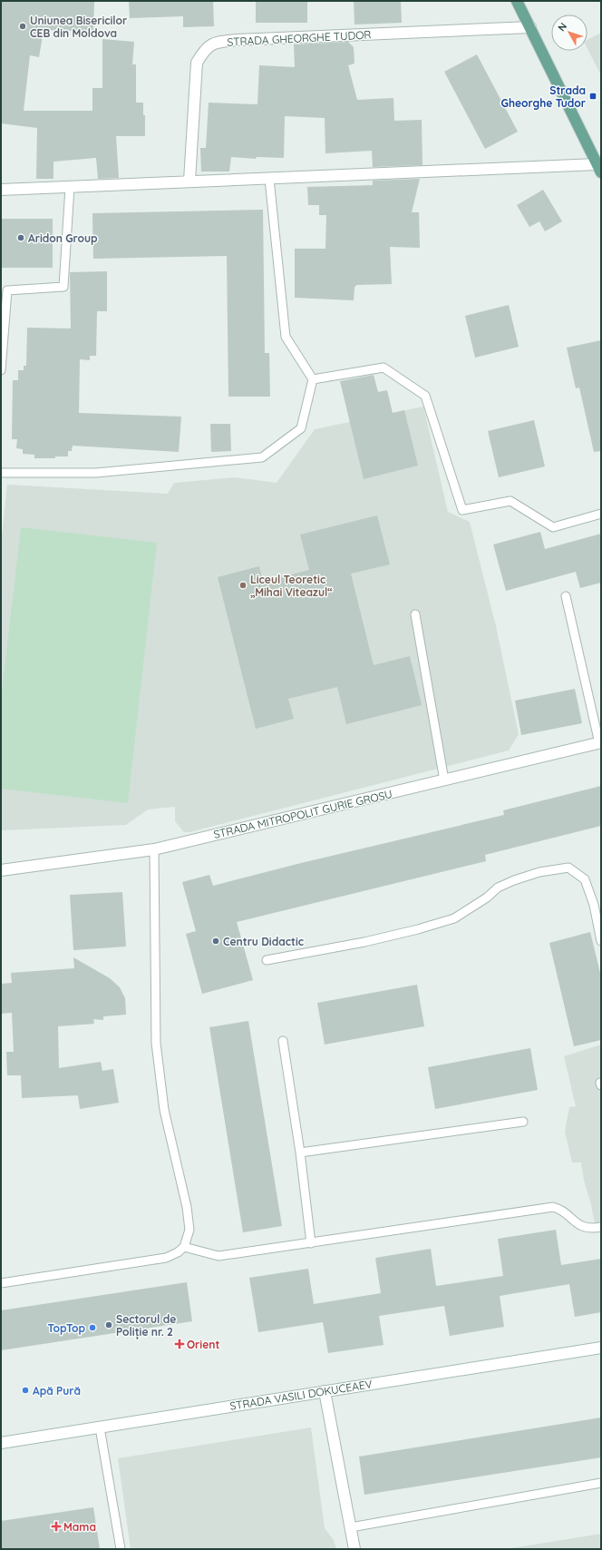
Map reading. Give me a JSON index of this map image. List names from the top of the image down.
{
  "streets": {
    "street": ["STRADA GHEORGHE TUDOR", "STRADA MITROPOLIT GURIE GROSU", "STRADA VASILI DOKUCEAEV"]
  },
  "places": {
    "other": [
      "Uniunea Bisericilor CEB din Moldova",
      "Aridon Group",
      "Liceul Teoretic „Mihai Viteazul“",
      "Centru Didactic",
      "Sectorul de Poliție nr. 2",
      "TopTop",
      "Apă Pură"
    ],
    "transit": ["Strada Gheorghe Tudor"],
    "health": ["Orient", "Mama"]
  },
  "north": "top left"
}
